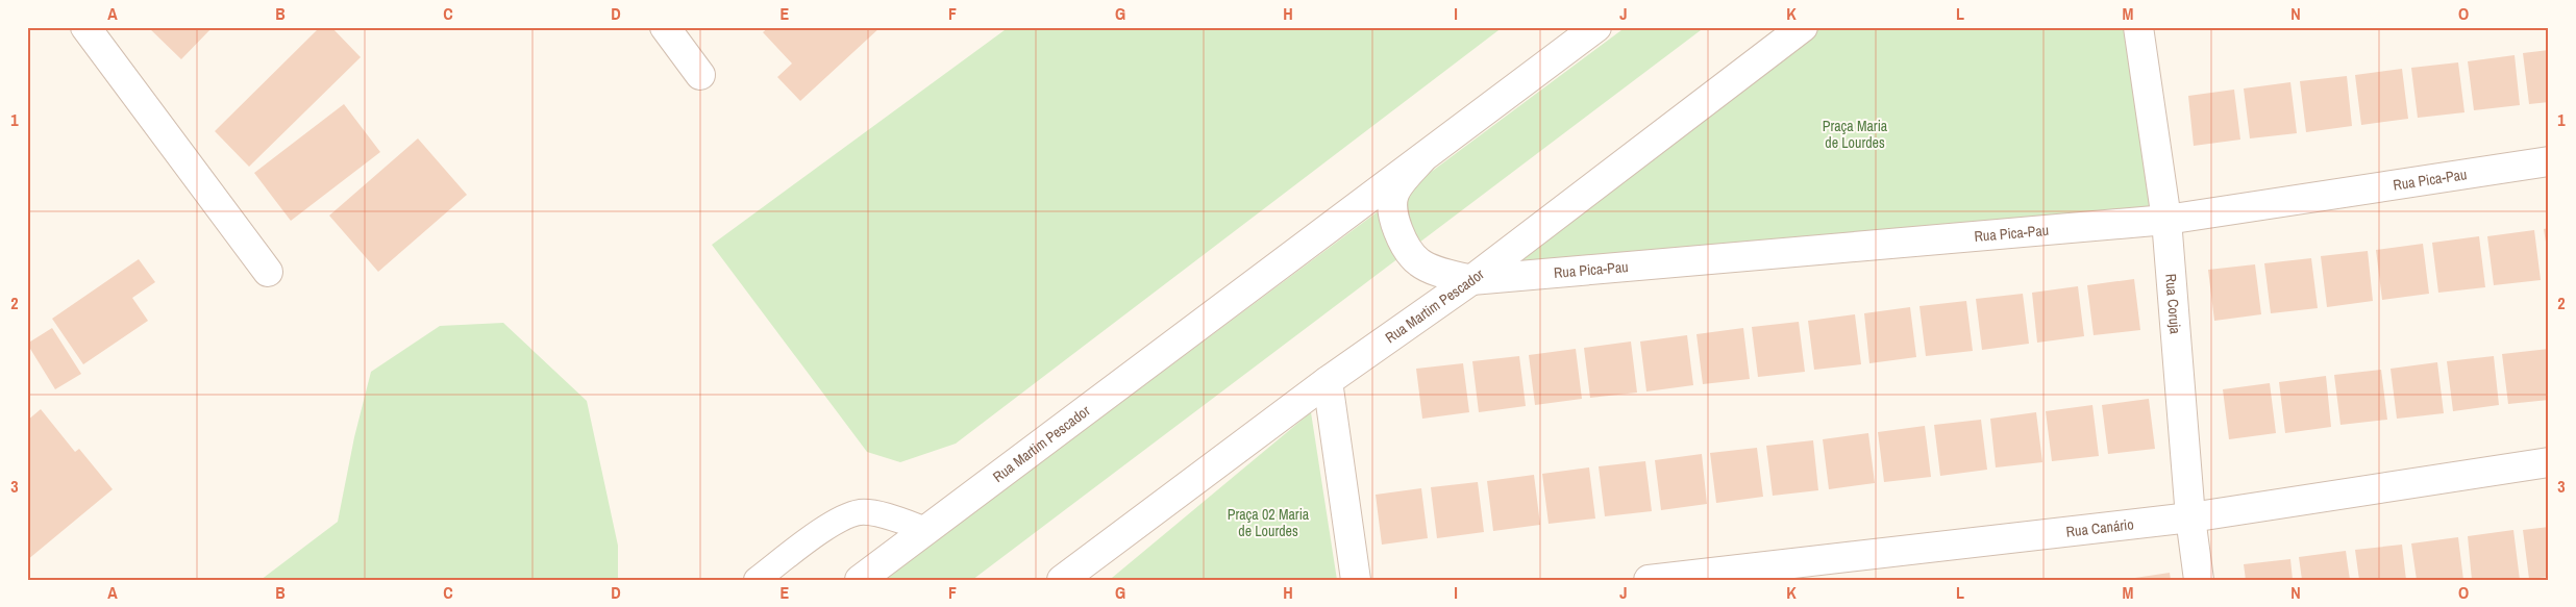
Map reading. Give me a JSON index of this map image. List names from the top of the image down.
{
  "streets": {
    "street": [
      "Rua Pica-Pau",
      "Rua Coruja",
      "Rua Martim Pescador",
      "Rua Canário"
    ]
  },
  "crossings": [
    ["Rua Pica-Pau", "Rua Coruja"],
    ["Rua Pica-Pau", "Rua Martim Pescador"],
    ["Rua Coruja", "Rua Canário"]
  ],
  "parks": ["Praça Maria de Lourdes", "Praça 02 Maria de Lourdes"],
  "grid": {
    "columns": [
      "A",
      "B",
      "C",
      "D",
      "E",
      "F",
      "G",
      "H",
      "I",
      "J",
      "K",
      "L",
      "M",
      "N",
      "O"
    ],
    "rows": ["1", "2", "3"]
  }
}
